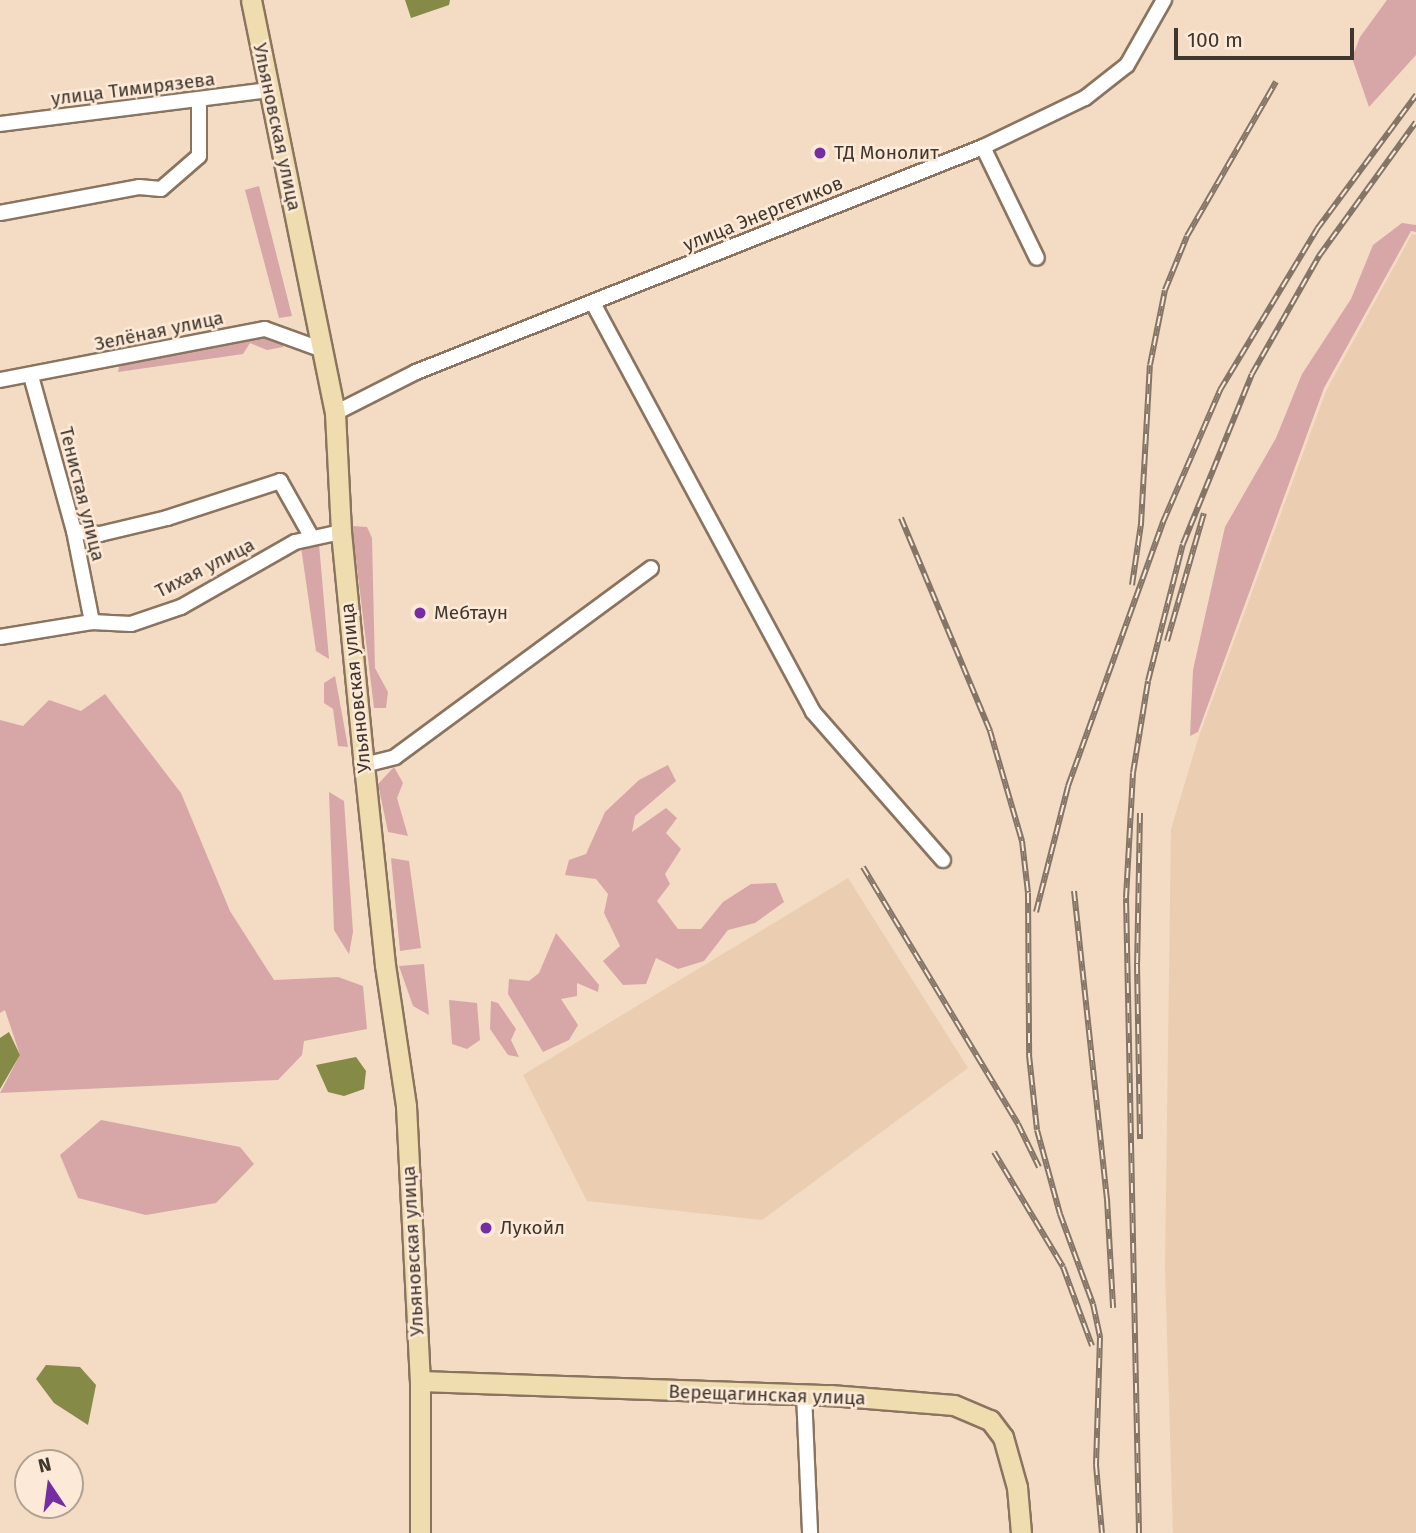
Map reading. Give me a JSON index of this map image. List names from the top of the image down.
{
  "streets": {
    "main road": ["Ульяновская улица", "Верещагинская улица"],
    "street": [
      "улица Тимирязева",
      "улица Энергетиков",
      "Зелёная улица",
      "Тенистая улица",
      "Тихая улица"
    ]
  },
  "crossings": [
    ["улица Тимирязева", "Ульяновская улица"],
    ["Ульяновская улица", "улица Энергетиков"],
    ["Ульяновская улица", "Зелёная улица"],
    ["Ульяновская улица", "Тихая улица"],
    ["Ульяновская улица", "Верещагинская улица"],
    ["Зелёная улица", "Тенистая улица"],
    ["Тенистая улица", "Тихая улица"]
  ],
  "places": ["ТД Монолит", "Мебтаун", "Лукойл"],
  "scale_bar": "100 m",
  "north": "top"
}
